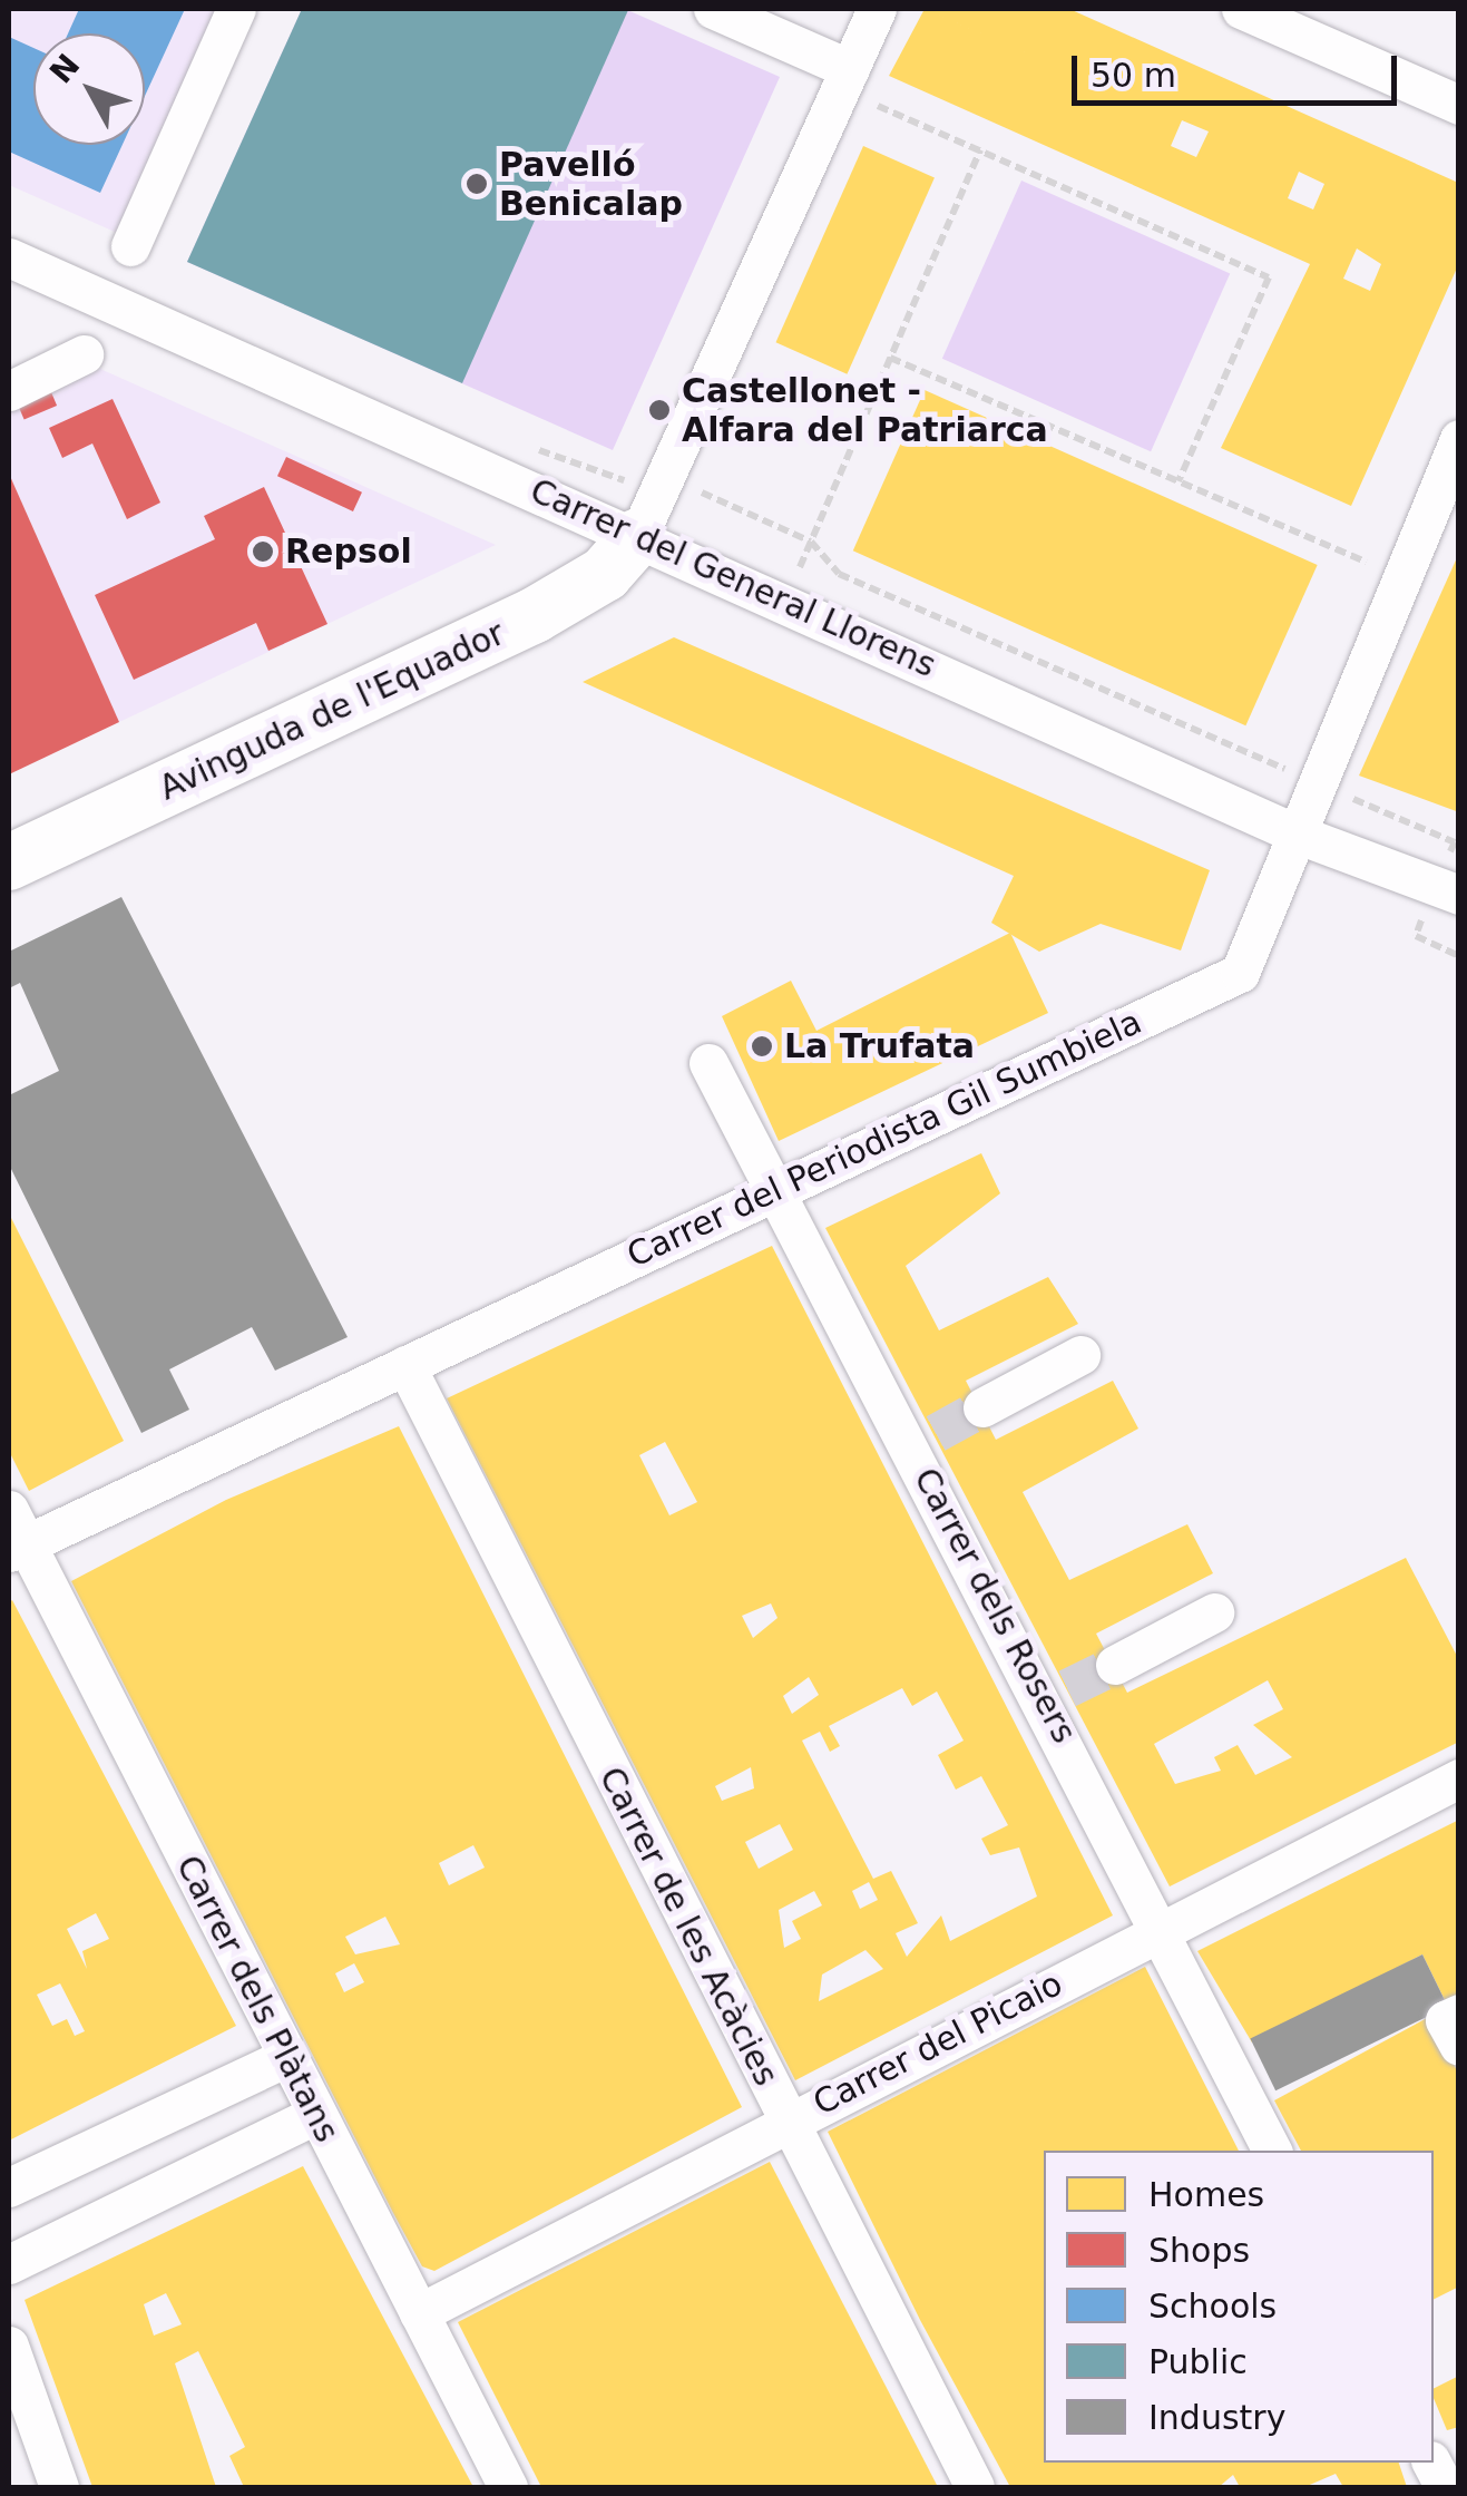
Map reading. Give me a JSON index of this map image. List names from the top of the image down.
{
  "streets": {
    "street": [
      "Carrer del General Llorens",
      "Avinguda de l'Equador",
      "Carrer del Periodista Gil Sumbiela",
      "Carrer dels Rosers",
      "Carrer de les Acàcies",
      "Carrer dels Plàtans",
      "Carrer del Picaio"
    ]
  },
  "crossings": [
    ["Carrer del General Llorens", "Avinguda de l'Equador"],
    ["Carrer del General Llorens", "Carrer del Periodista Gil Sumbiela"],
    ["Carrer del Periodista Gil Sumbiela", "Carrer dels Rosers"],
    ["Carrer del Periodista Gil Sumbiela", "Carrer de les Acàcies"],
    ["Carrer del Periodista Gil Sumbiela", "Carrer dels Plàtans"],
    ["Carrer dels Rosers", "Carrer del Picaio"],
    ["Carrer de les Acàcies", "Carrer del Picaio"],
    ["Carrer dels Plàtans", "Carrer del Picaio"]
  ],
  "places": [
    "Pavelló Benicalap",
    "Castellonet - Alfara del Patriarca",
    "Repsol",
    "La Trufata"
  ],
  "legend": [
    "Homes",
    "Shops",
    "Schools",
    "Public",
    "Industry"
  ],
  "scale_bar": "50 m",
  "north": "top left"
}
